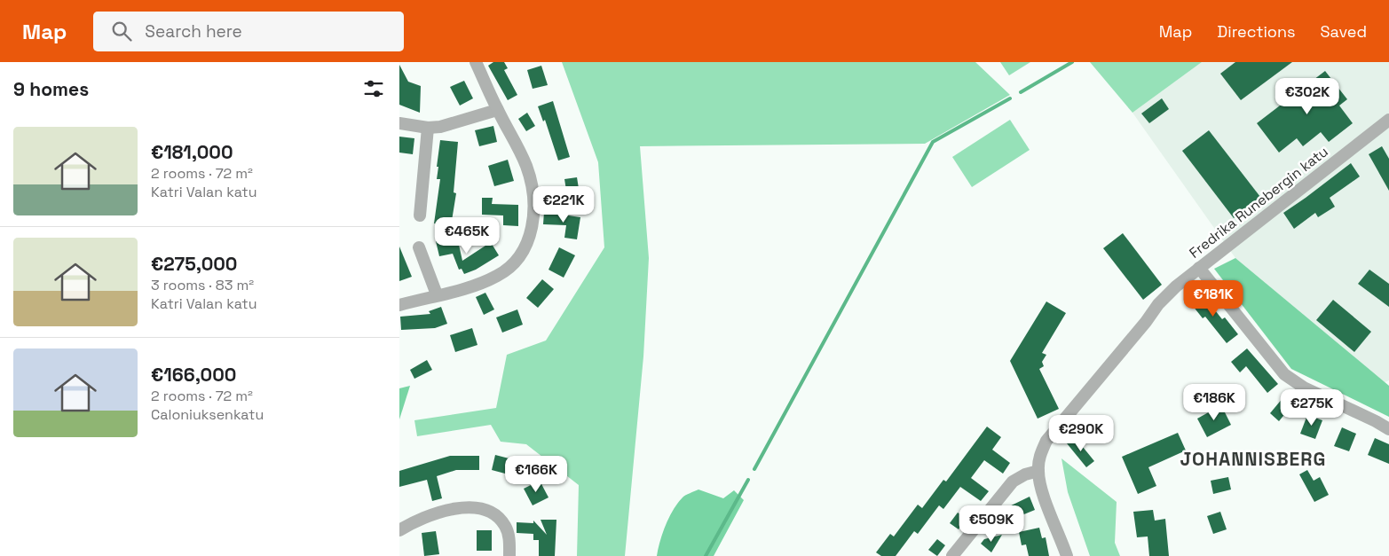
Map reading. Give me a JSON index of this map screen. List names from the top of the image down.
{
  "streets": {
    "street": ["Fredrika Runebergin katu"]
  },
  "districts": ["JOHANNISBERG"],
  "page": {
    "header": "Map",
    "search": "Search here",
    "nav": ["Map", "Directions", "Saved"],
    "heading": "9 homes",
    "price": [
      "€302K",
      "€221K",
      "€465K",
      "€181K",
      "€186K",
      "€275K",
      "€290K",
      "€166K",
      "€509K"
    ],
    "list": [
      {
        "name": "€181,000",
        "note": "2 rooms · 72 m² · Katri Valan katu"
      },
      {
        "name": "€275,000",
        "note": "3 rooms · 83 m² · Katri Valan katu"
      },
      {
        "name": "€166,000",
        "note": "2 rooms · 72 m² · Caloniuksenkatu"
      }
    ]
  }
}
